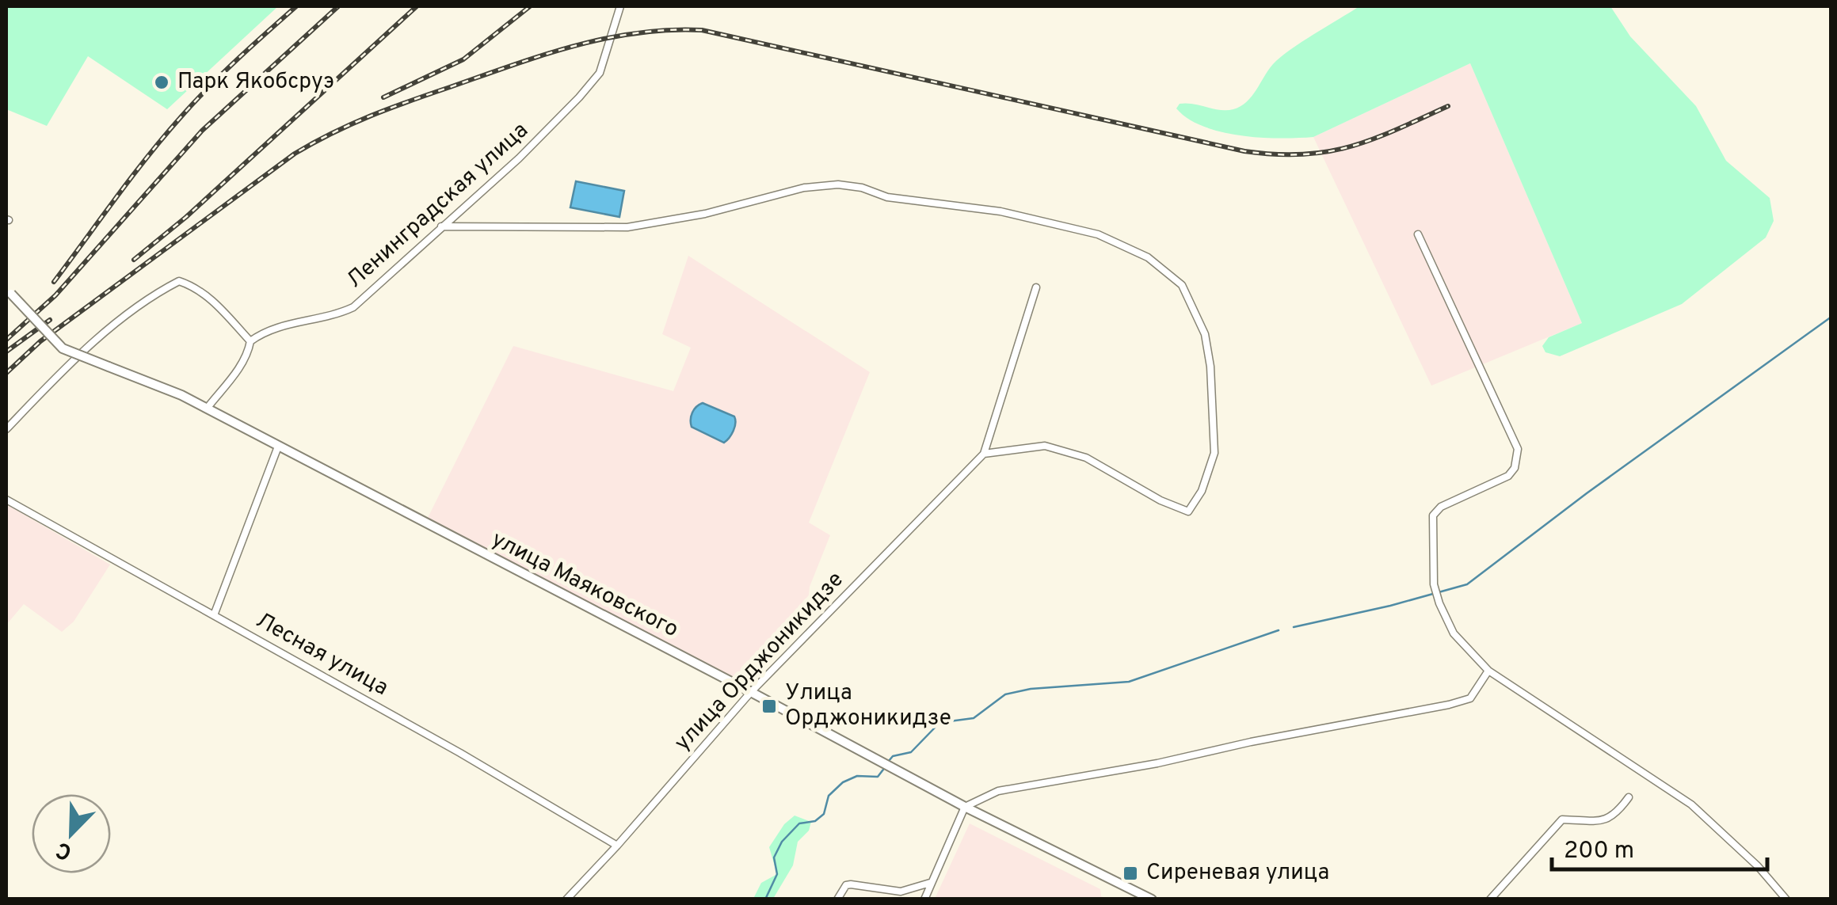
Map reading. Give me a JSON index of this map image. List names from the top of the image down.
{
  "streets": {
    "street": [
      "Ленинградская улица",
      "улица Маяковского",
      "Лесная улица",
      "улица Орджоникидзе"
    ]
  },
  "crossings": [
    ["улица Маяковского", "улица Орджоникидзе"],
    ["Лесная улица", "улица Орджоникидзе"]
  ],
  "places": {
    "other": ["Парк Якобсруэ"],
    "transit": ["Улица Орджоникидзе", "Сиреневая улица"]
  },
  "scale_bar": "200 m",
  "north": "bottom left"
}
